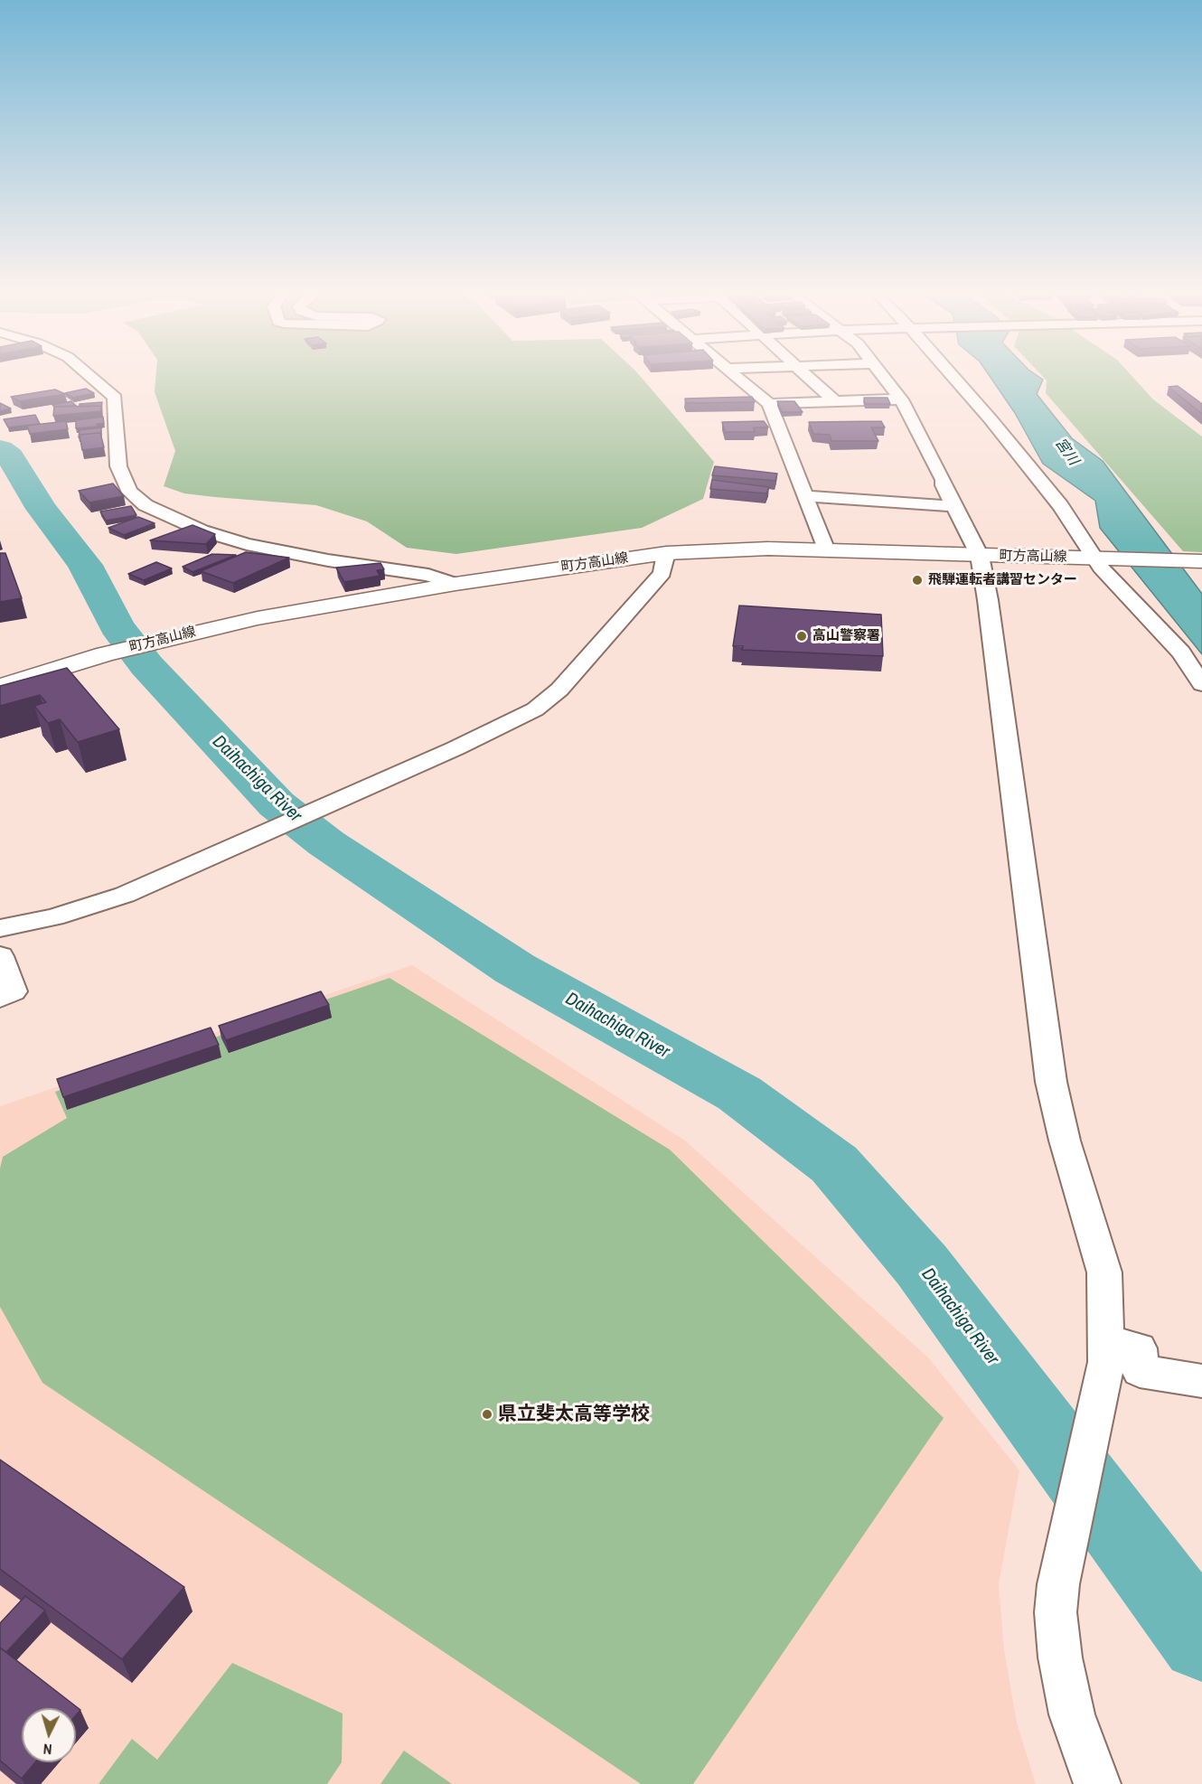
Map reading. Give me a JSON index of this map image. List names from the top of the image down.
{
  "streets": {
    "main road": ["町方高山線"]
  },
  "water": ["宮川", "Daihachiga River"],
  "places": ["飛騨運転者講習センター", "高山警察署", "県立斐太高等学校"],
  "north": "bottom"
}
